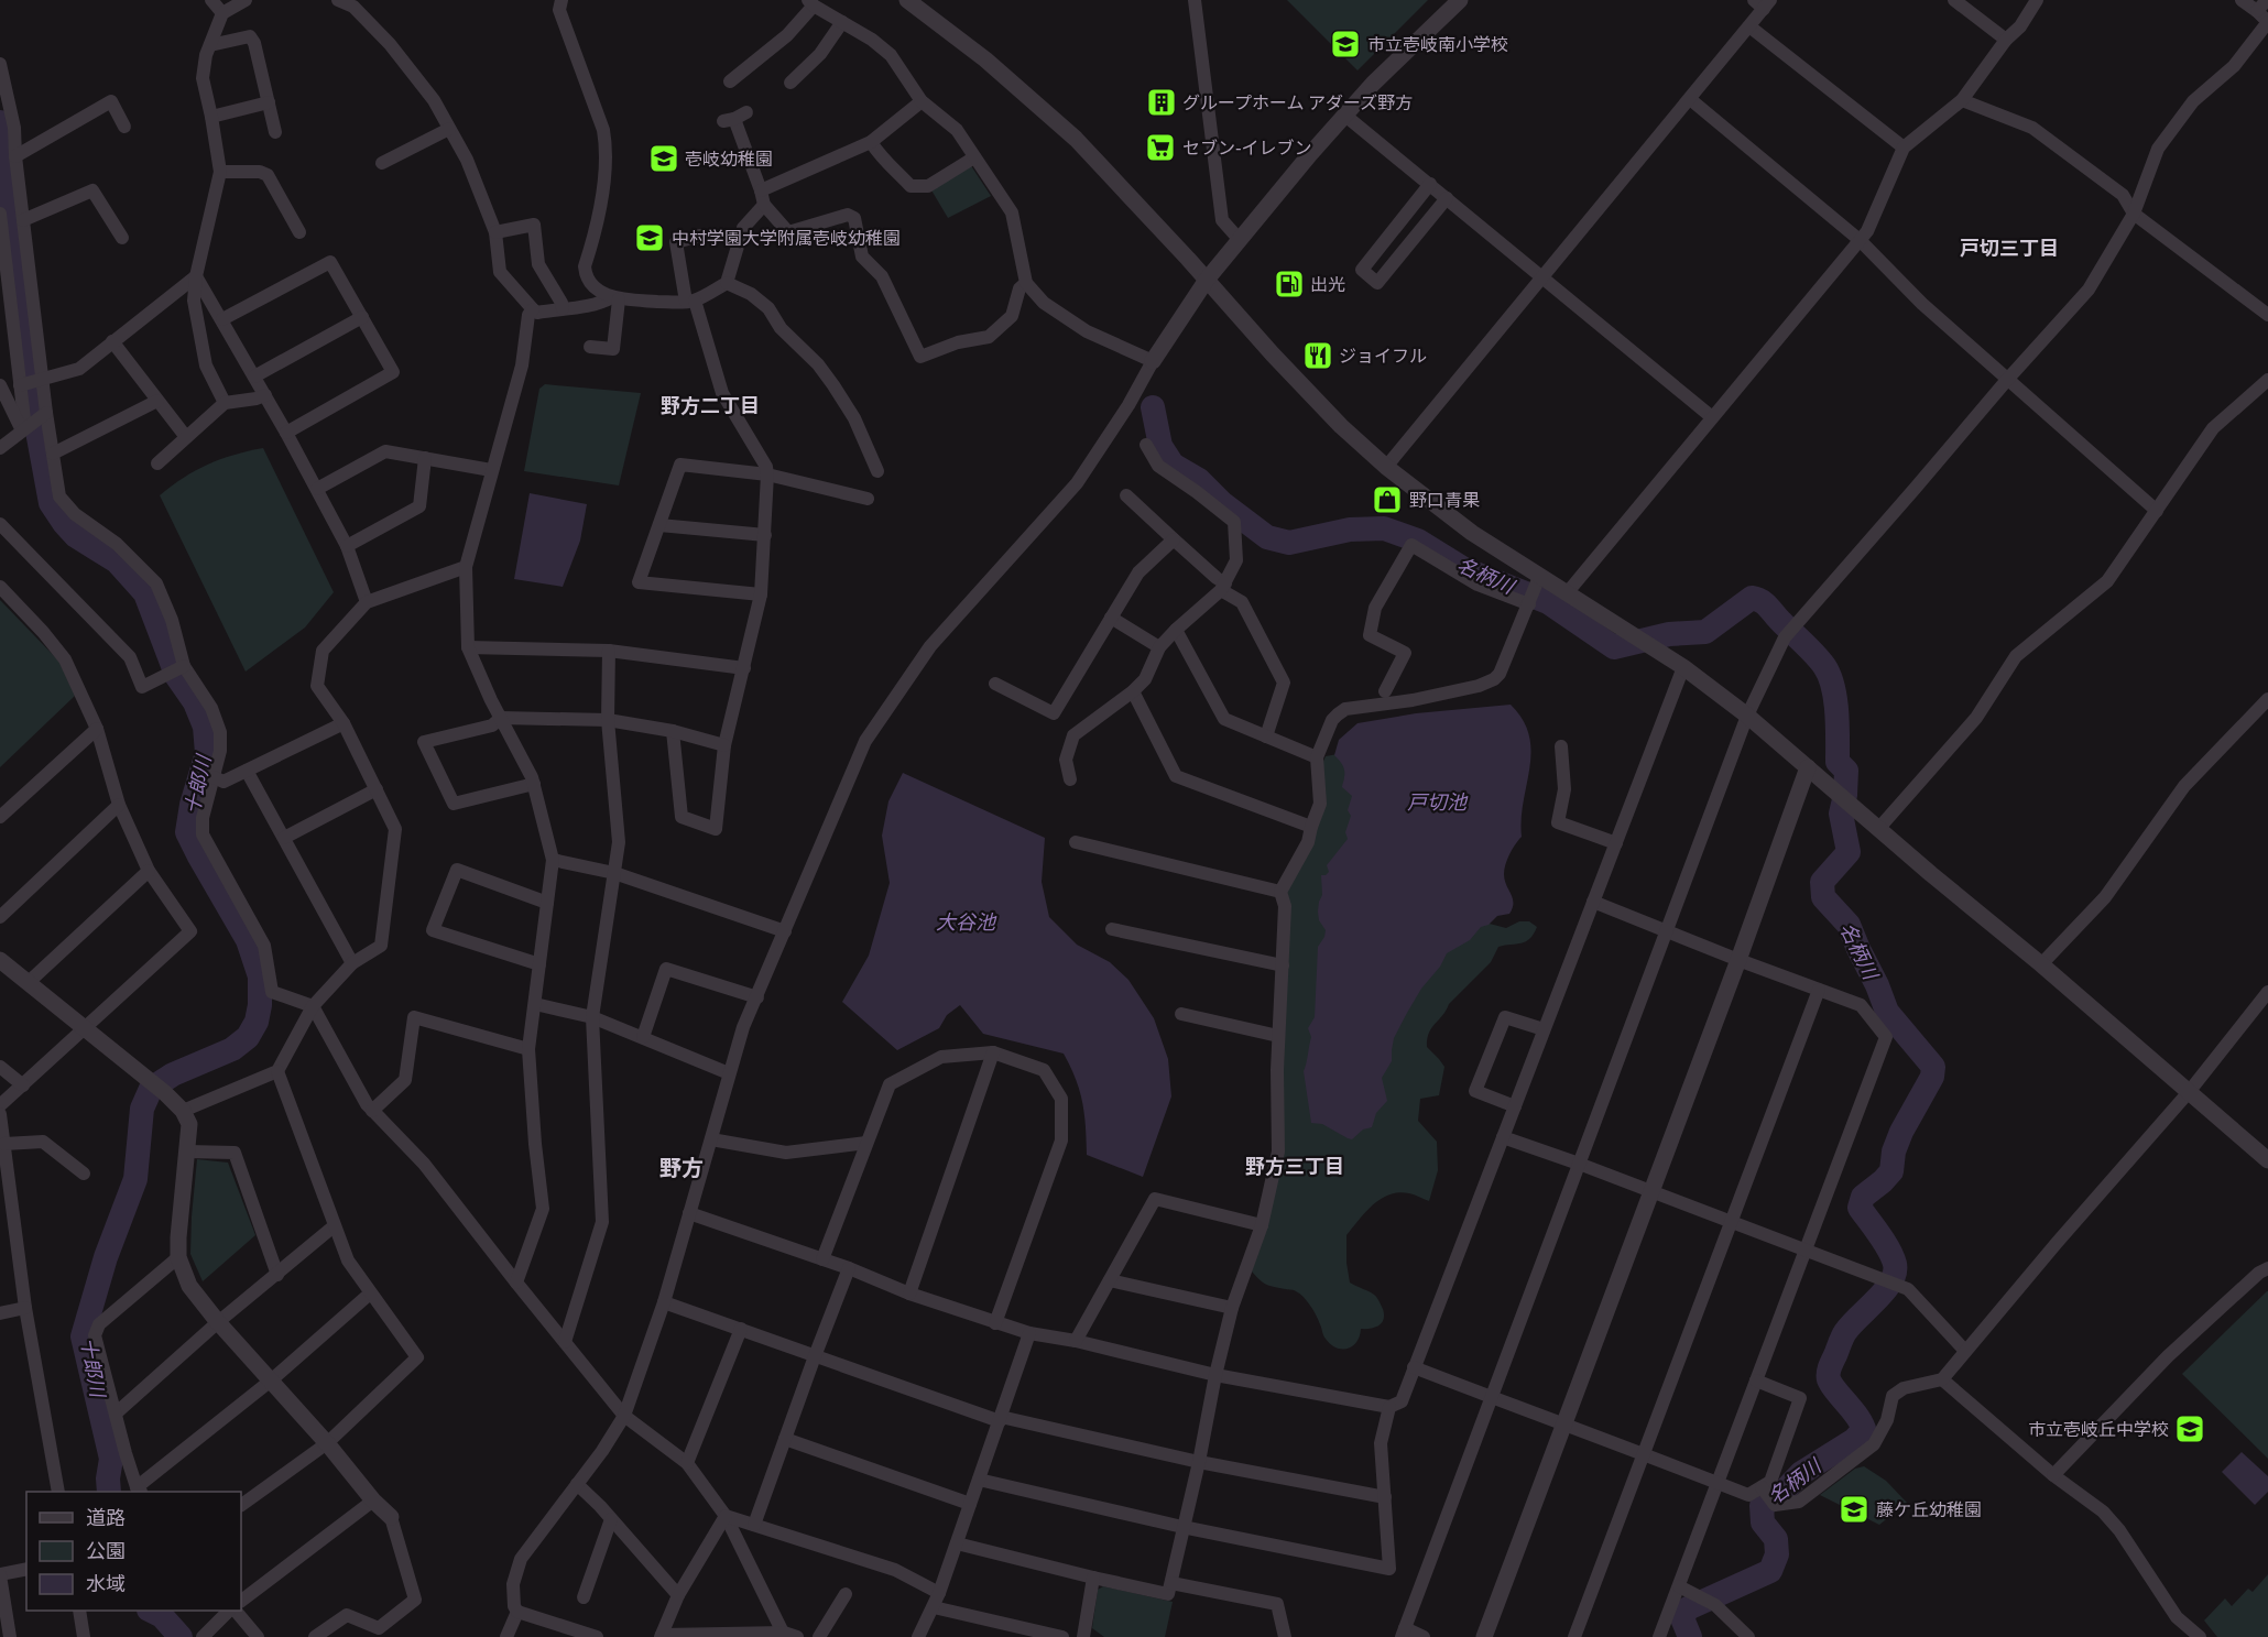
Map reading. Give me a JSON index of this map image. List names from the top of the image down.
{
  "districts": [
    "戸切三丁目",
    "野方二丁目",
    "野方三丁目",
    "野方"
  ],
  "water": [
    "名柄川",
    "十郎川",
    "戸切池",
    "大谷池"
  ],
  "places": {
    "school or university": [
      "市立壱岐南小学校",
      "壱岐幼稚園",
      "中村学園大学附属壱岐幼稚園",
      "市立壱岐丘中学校",
      "藤ケ丘幼稚園"
    ],
    "building": ["グループホーム アダーズ野方"],
    "supermarket": ["セブン-イレブン"],
    "fuel station": ["出光"],
    "restaurant": ["ジョイフル"],
    "shop": ["野口青果"]
  },
  "legend": ["道路", "公園", "水域"]
}
